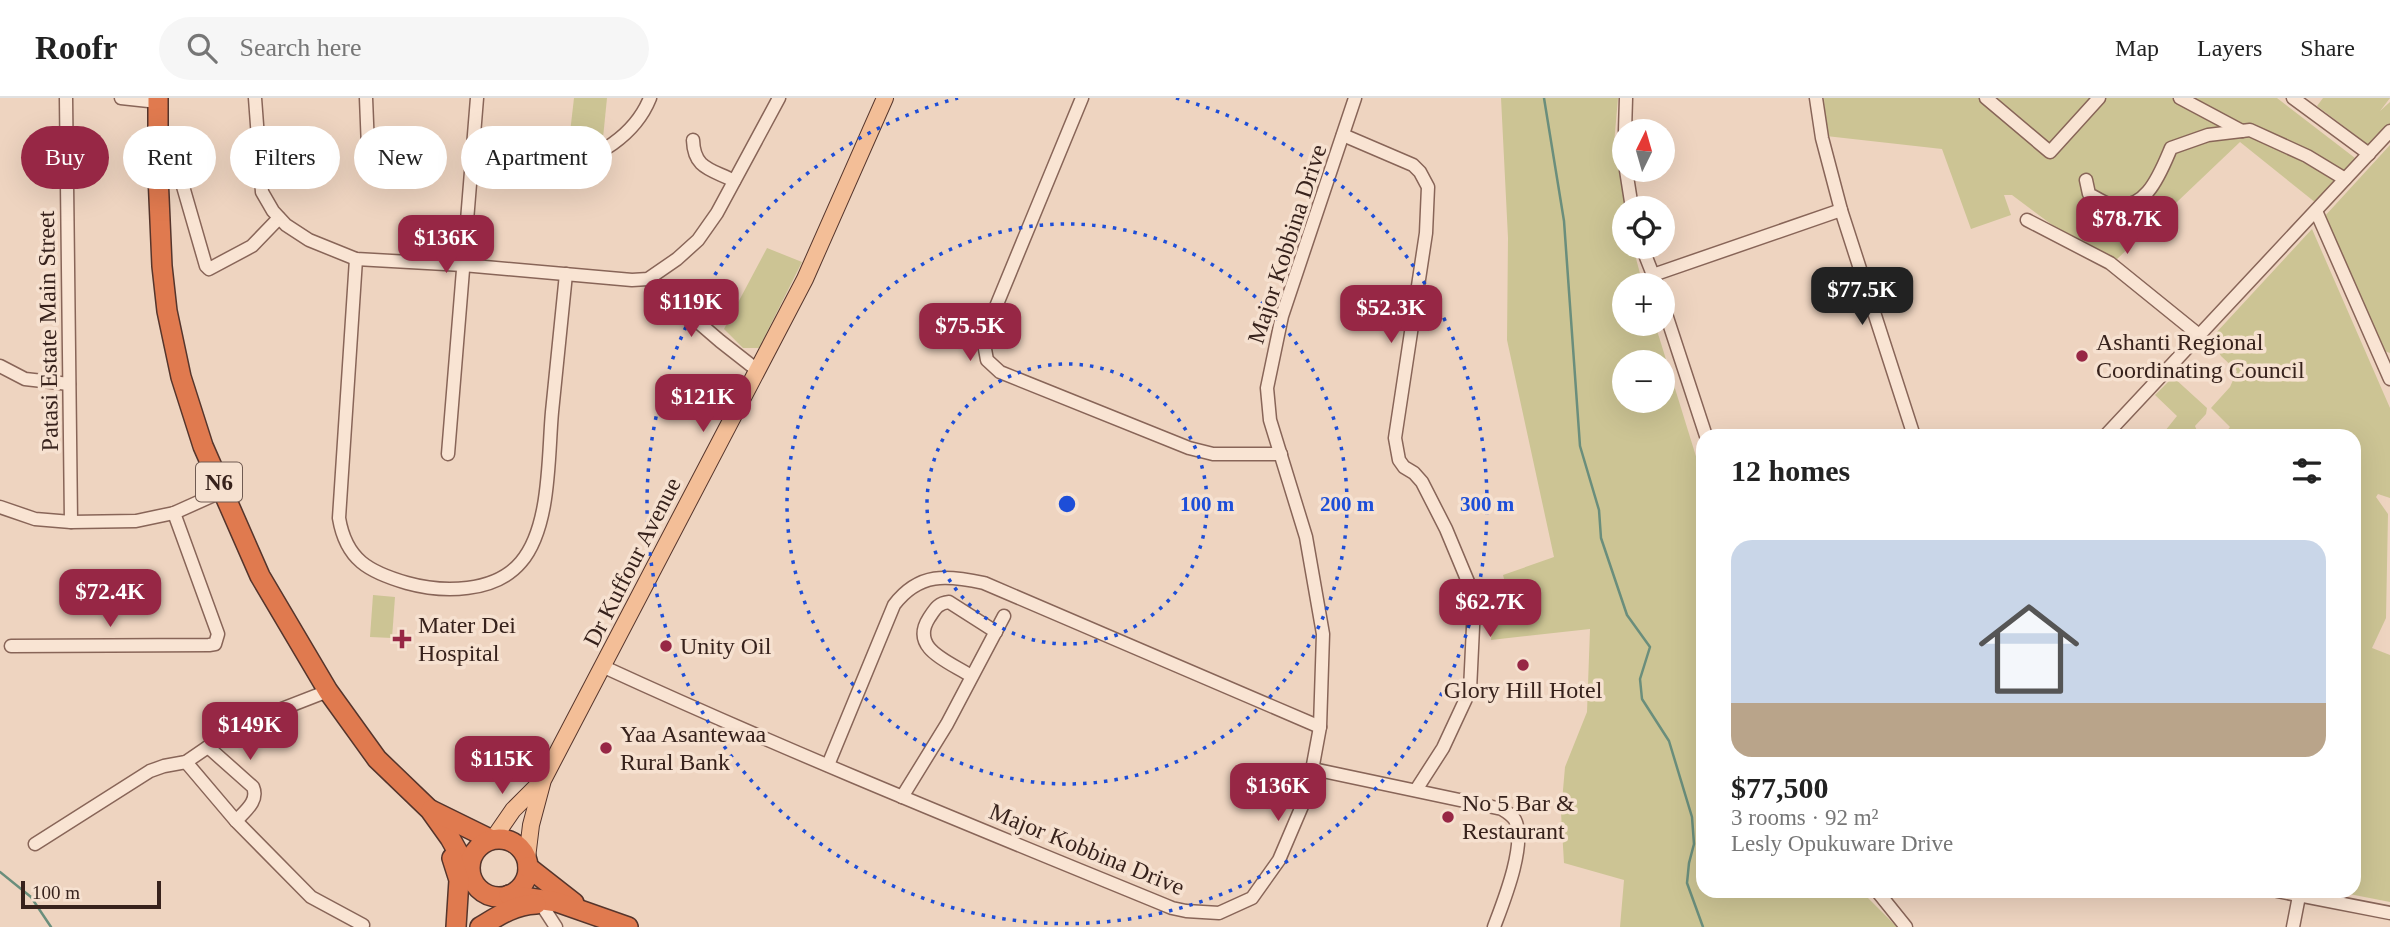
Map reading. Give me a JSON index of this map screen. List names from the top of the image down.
{
  "streets": {
    "highway": ["N6"],
    "main road": ["Dr Kuffour Avenue"],
    "street": ["Major Kobbina Drive", "Patasi Estate Main Street"]
  },
  "crossings": [
    ["Major Kobbina Drive", "Dr Kuffour Avenue"]
  ],
  "places": {
    "other": [
      "Ashanti Regional Coordinating Council",
      "Unity Oil",
      "Glory Hill Hotel",
      "Yaa Asantewaa Rural Bank",
      "No 5 Bar & Restaurant"
    ],
    "health": ["Mater Dei Hospital"]
  },
  "scale_bar": "100 m",
  "north": "top",
  "page": {
    "header": "Roofr",
    "search": "Search here",
    "nav": ["Map", "Layers", "Share"],
    "map_buttons": ["+", "−"],
    "chip": [
      "Buy",
      "Rent",
      "Filters",
      "New",
      "Apartment"
    ],
    "price": [
      "$78.7K",
      "$136K",
      "$77.5K",
      "$119K",
      "$52.3K",
      "$75.5K",
      "$121K",
      "$72.4K",
      "$62.7K",
      "$149K",
      "$115K",
      "$136K"
    ],
    "heading": "12 homes",
    "list": [
      {
        "name": "$77,500",
        "note": "3 rooms · 92 m² · Lesly Opukuware Drive"
      }
    ],
    "scale": "100 m"
  },
  "rings": ["100 m", "200 m", "300 m"]
}
